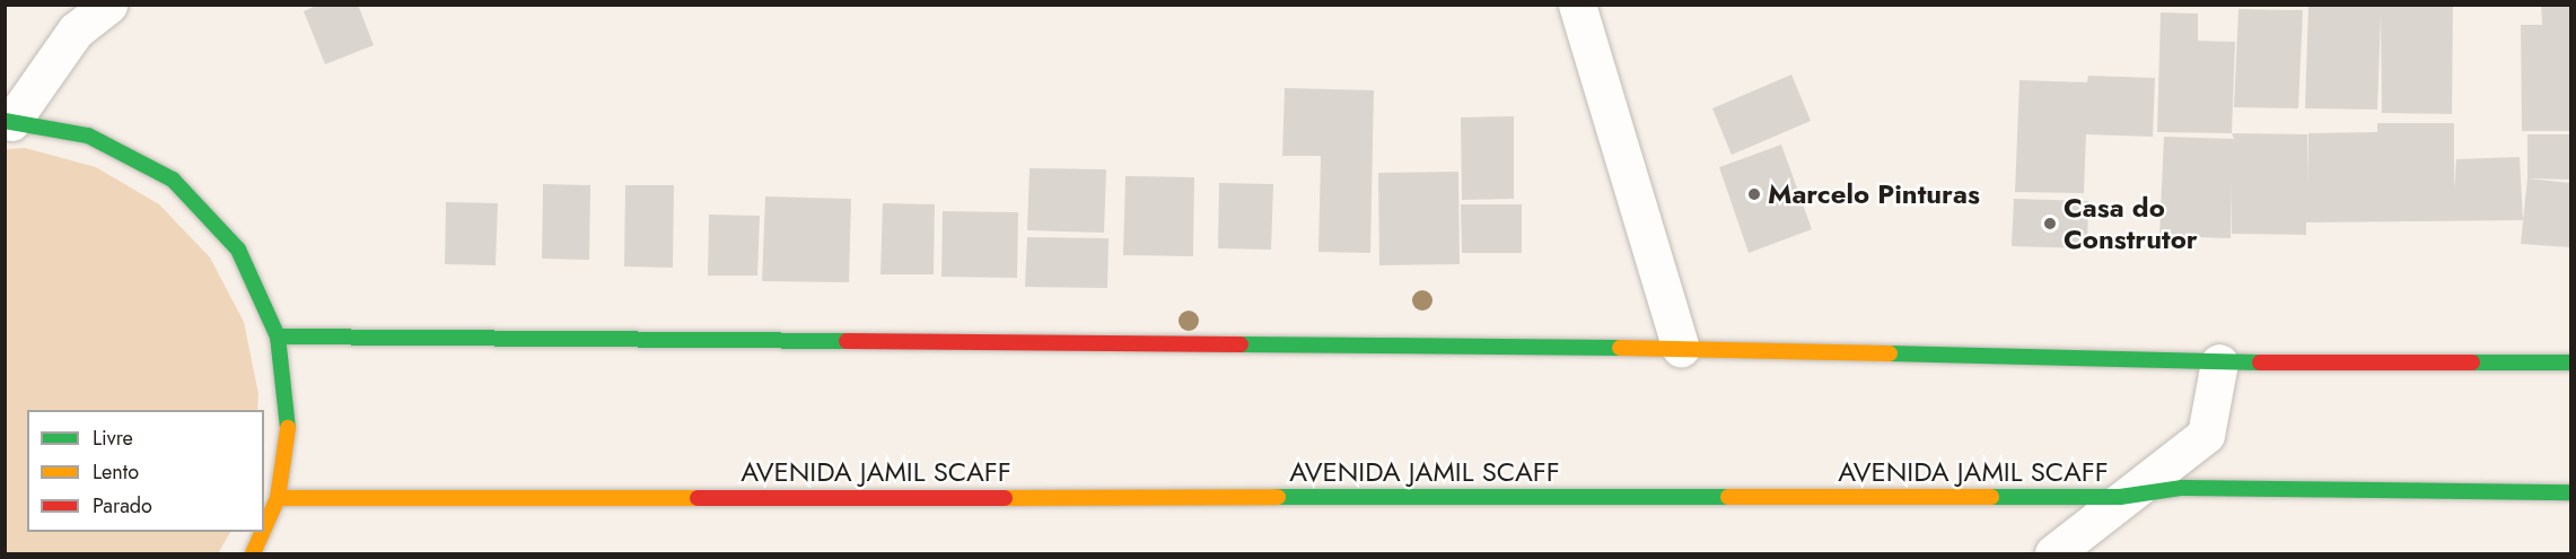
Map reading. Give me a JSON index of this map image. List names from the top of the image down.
{
  "streets": {
    "main road": ["AVENIDA JAMIL SCAFF"]
  },
  "places": ["Marcelo Pinturas", "Casa do Construtor"],
  "legend": ["Livre", "Lento", "Parado"]
}
